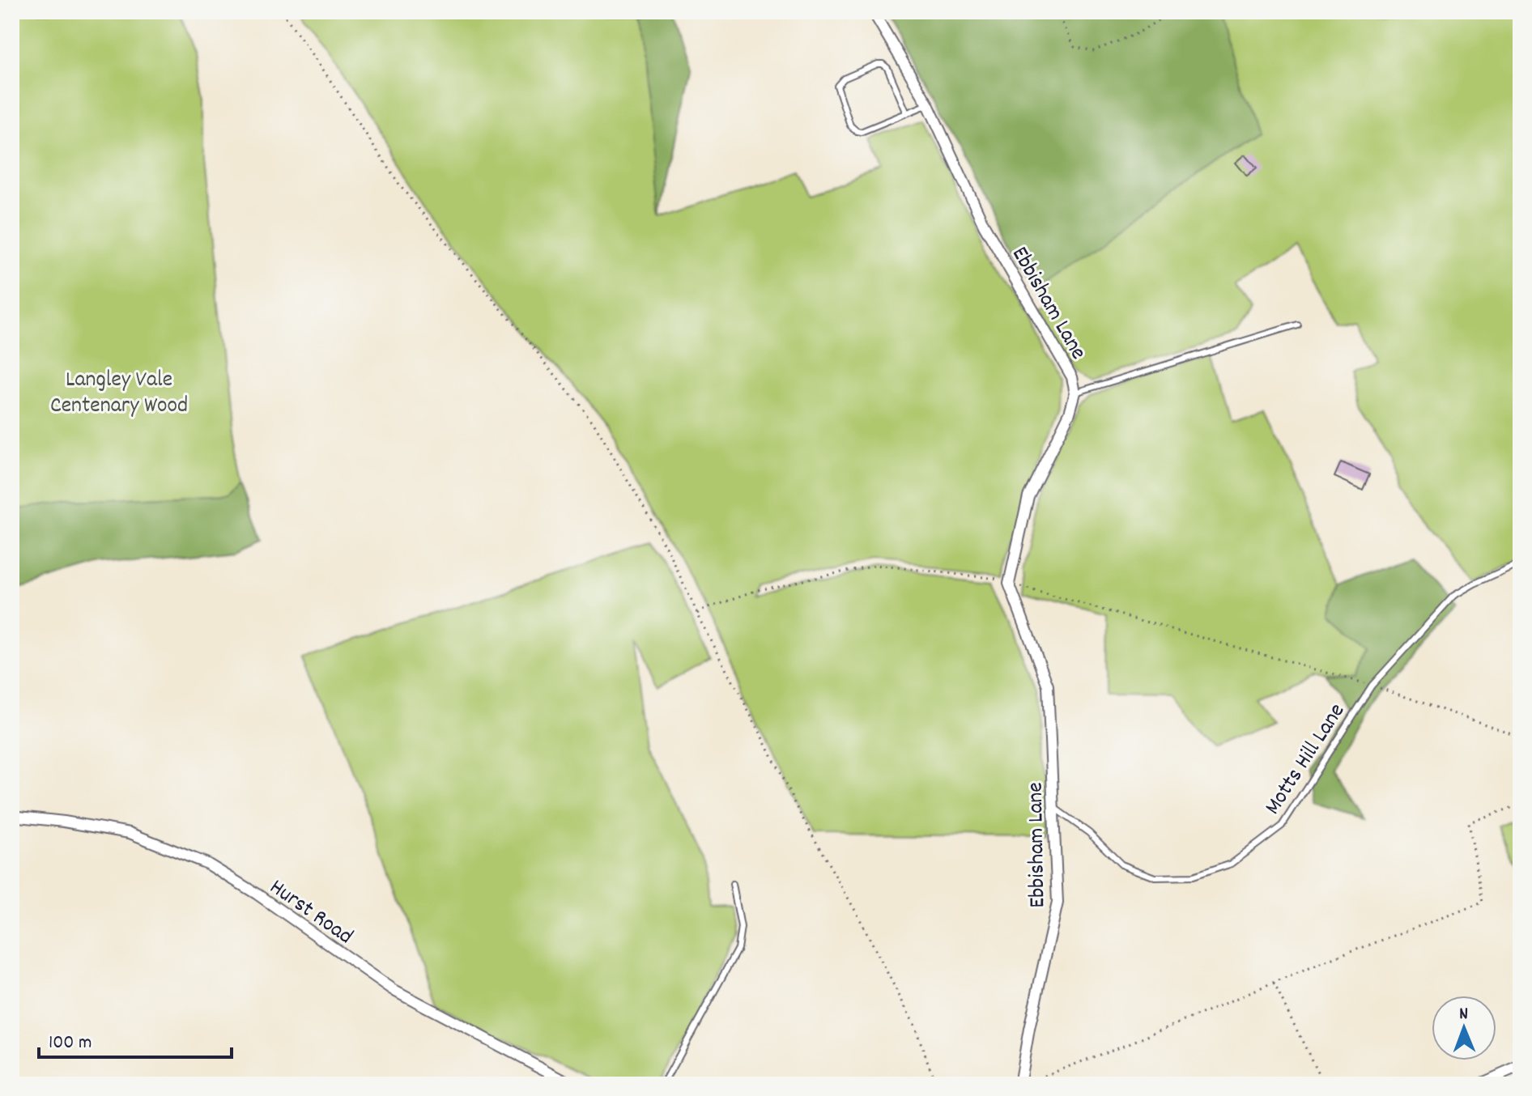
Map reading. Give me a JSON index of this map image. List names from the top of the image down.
{
  "streets": {
    "street": ["Ebbisham Lane", "Hurst Road"],
    "lane": ["Motts Hill Lane"]
  },
  "crossings": [
    ["Ebbisham Lane", "Motts Hill Lane"]
  ],
  "parks": ["Langley Vale Centenary Wood"],
  "scale_bar": "100 m",
  "north": "top"
}
